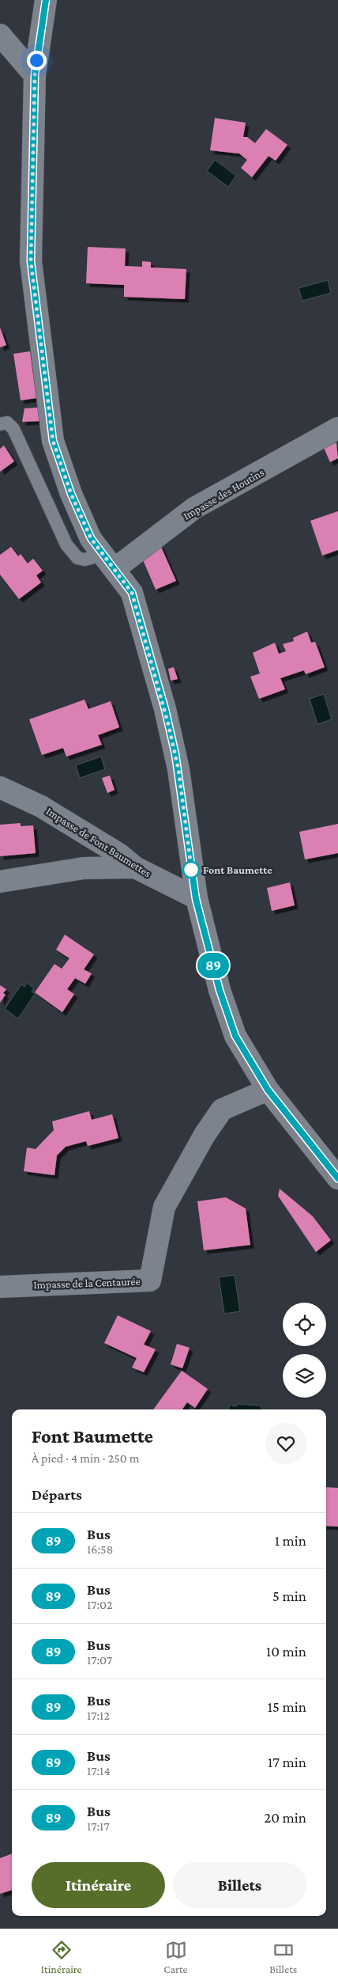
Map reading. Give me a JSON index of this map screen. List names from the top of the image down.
{
  "streets": {
    "street": ["Impasse des Houtins", "Impasse de Font Baumettes", "Impasse de la Centaurée"]
  },
  "places": ["Font Baumette"],
  "lines": ["bus line 89"],
  "page": {
    "on_map": "89",
    "heading": [
      ["Font Baumette", "À pied · 4 min · 250 m"],
      "Départs"
    ],
    "list": [
      {
        "mark": "89",
        "name": "Bus",
        "note": "16:58",
        "value": "1 min"
      },
      {
        "mark": "89",
        "name": "Bus",
        "note": "17:02",
        "value": "5 min"
      },
      {
        "mark": "89",
        "name": "Bus",
        "note": "17:07",
        "value": "10 min"
      },
      {
        "mark": "89",
        "name": "Bus",
        "note": "17:12",
        "value": "15 min"
      },
      {
        "mark": "89",
        "name": "Bus",
        "note": "17:14",
        "value": "17 min"
      },
      {
        "mark": "89",
        "name": "Bus",
        "note": "17:17",
        "value": "20 min"
      }
    ],
    "buttons": ["Itinéraire", "Billets"],
    "tabs": ["Itinéraire", "Carte", "Billets"]
  }
}
